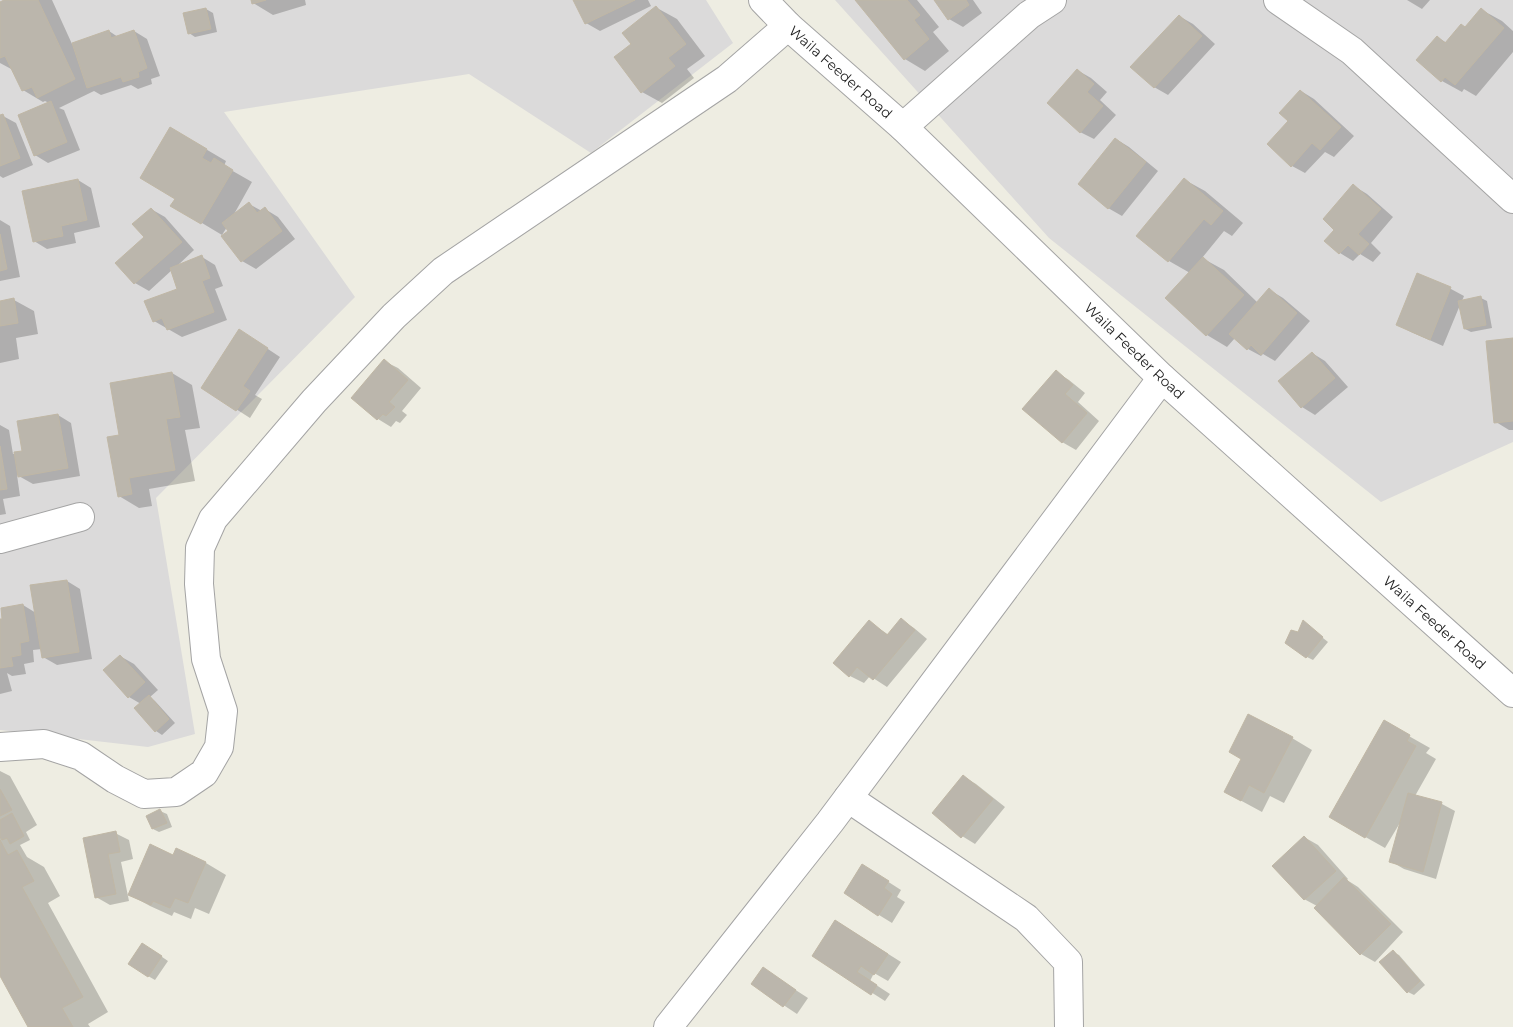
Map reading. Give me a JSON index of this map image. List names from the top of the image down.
{
  "streets": {
    "street": ["Waila Feeder Road"]
  }
}
